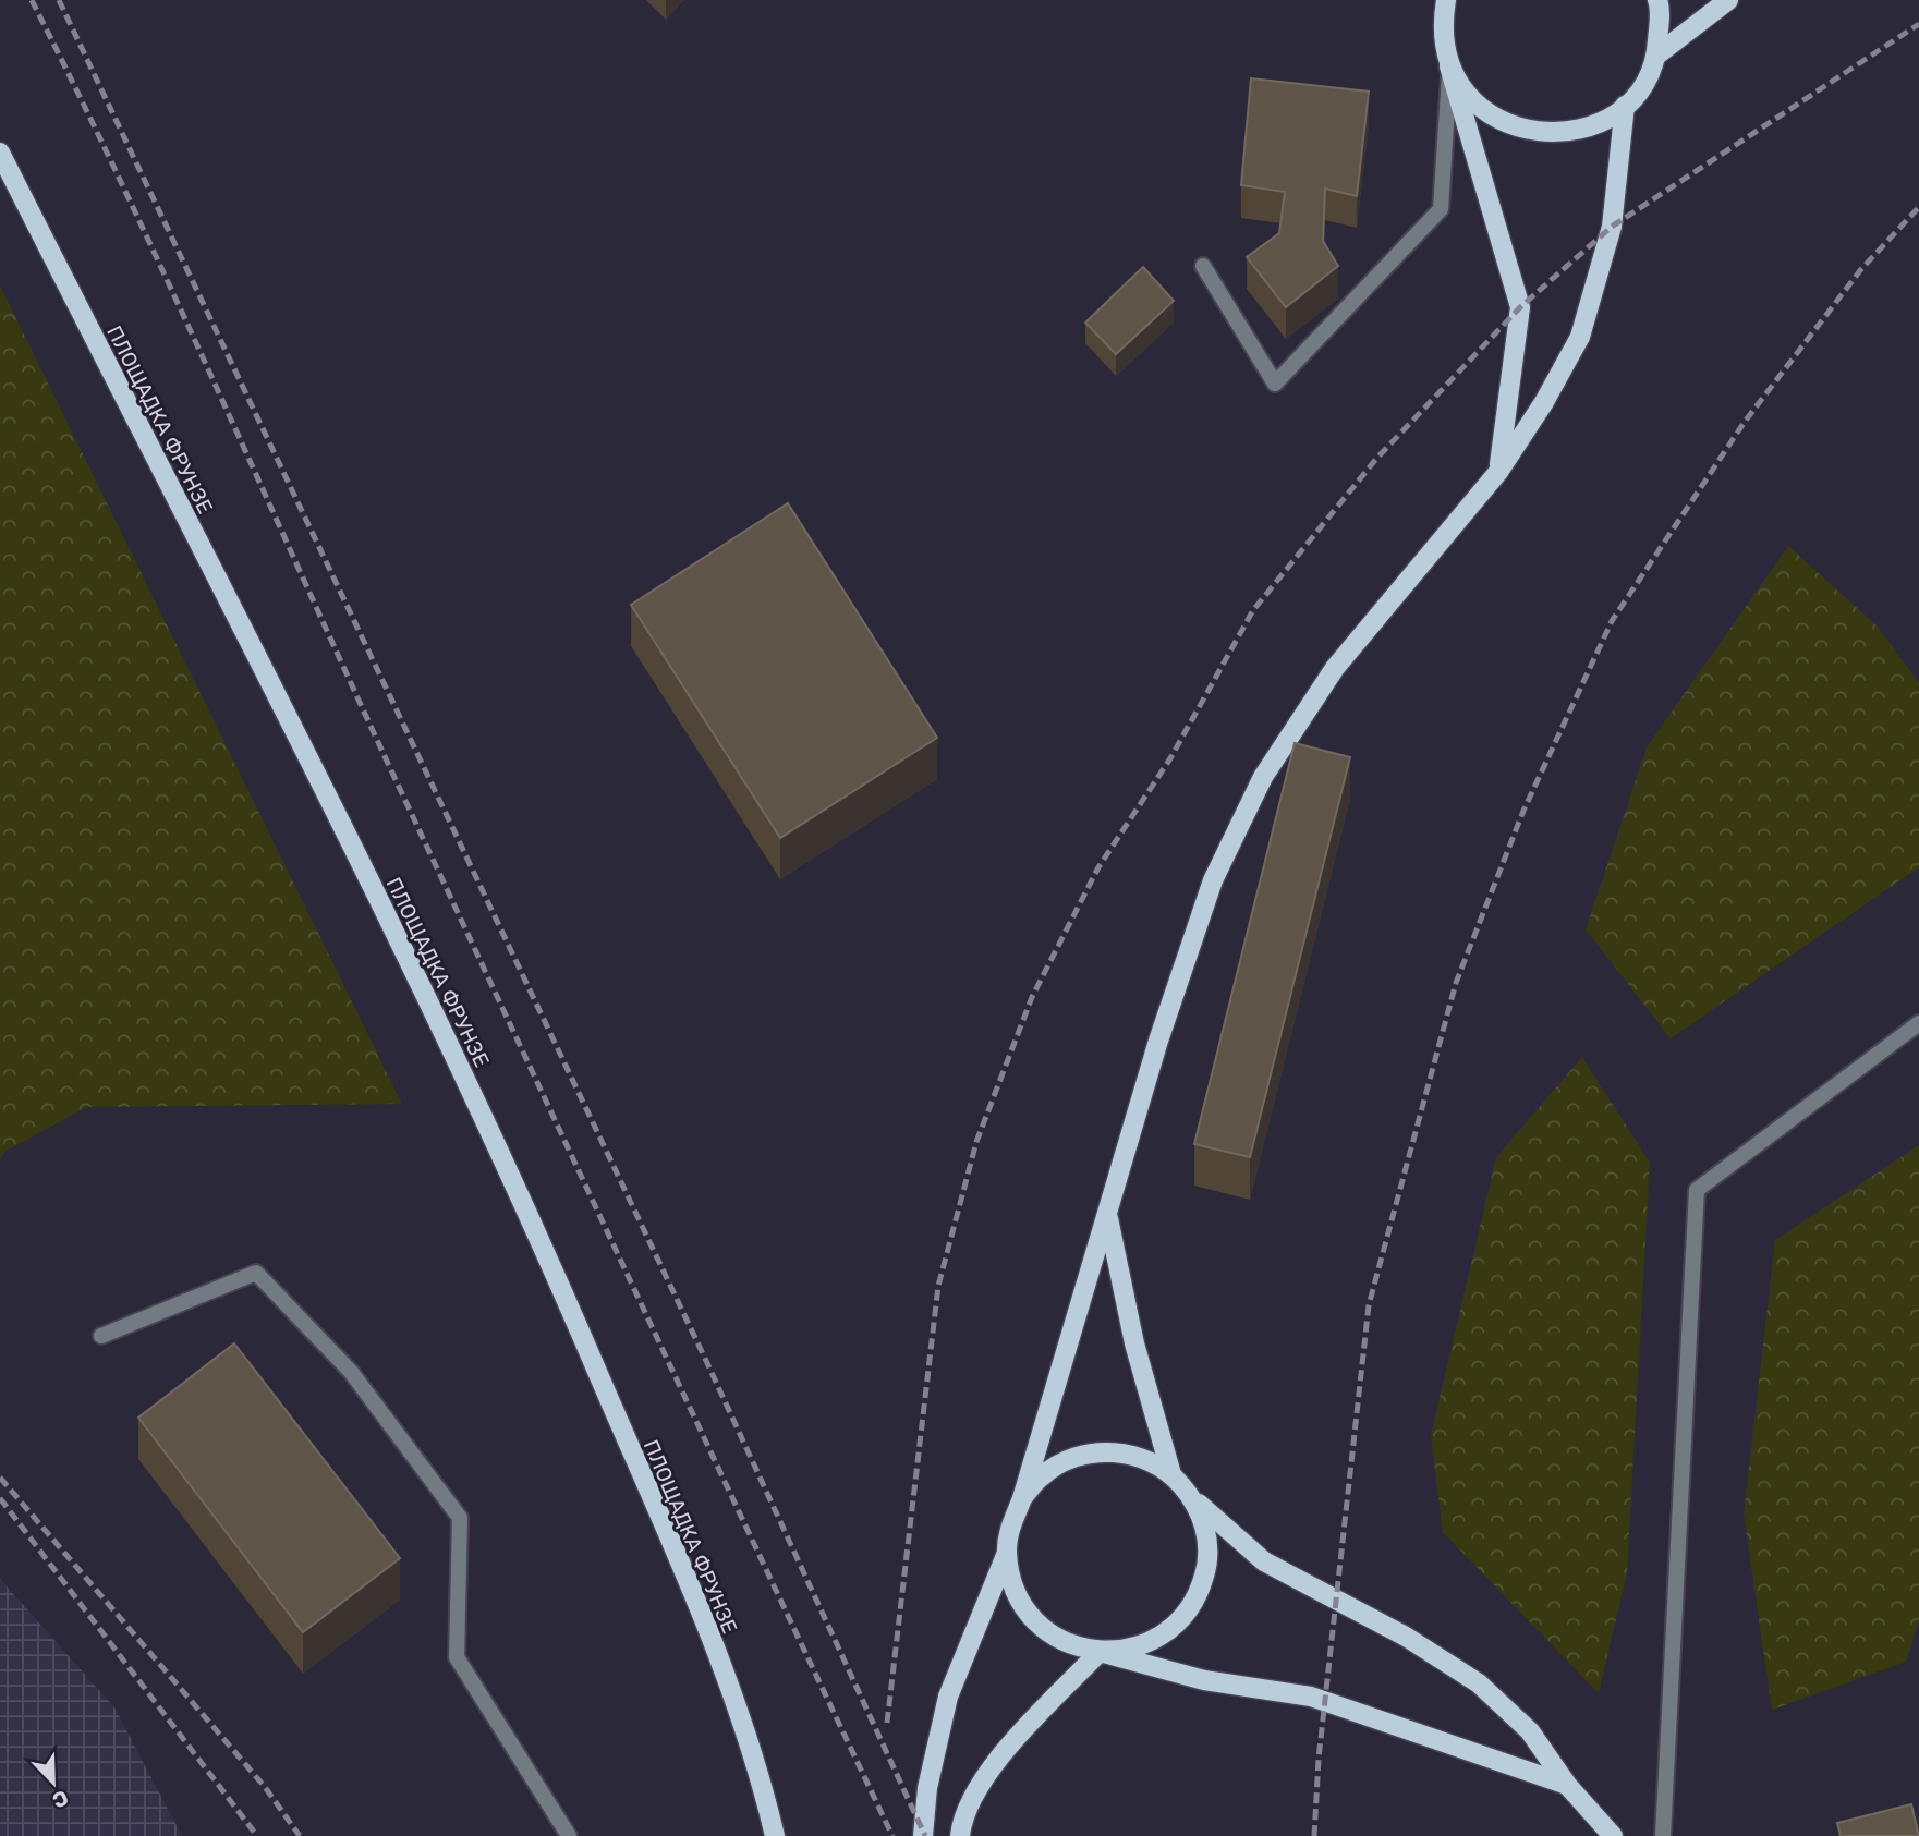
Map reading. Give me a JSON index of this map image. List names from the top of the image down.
{
  "streets": {
    "main road": ["ПЛОЩАДКА ФРУНЗЕ"]
  },
  "north": "bottom right"
}
